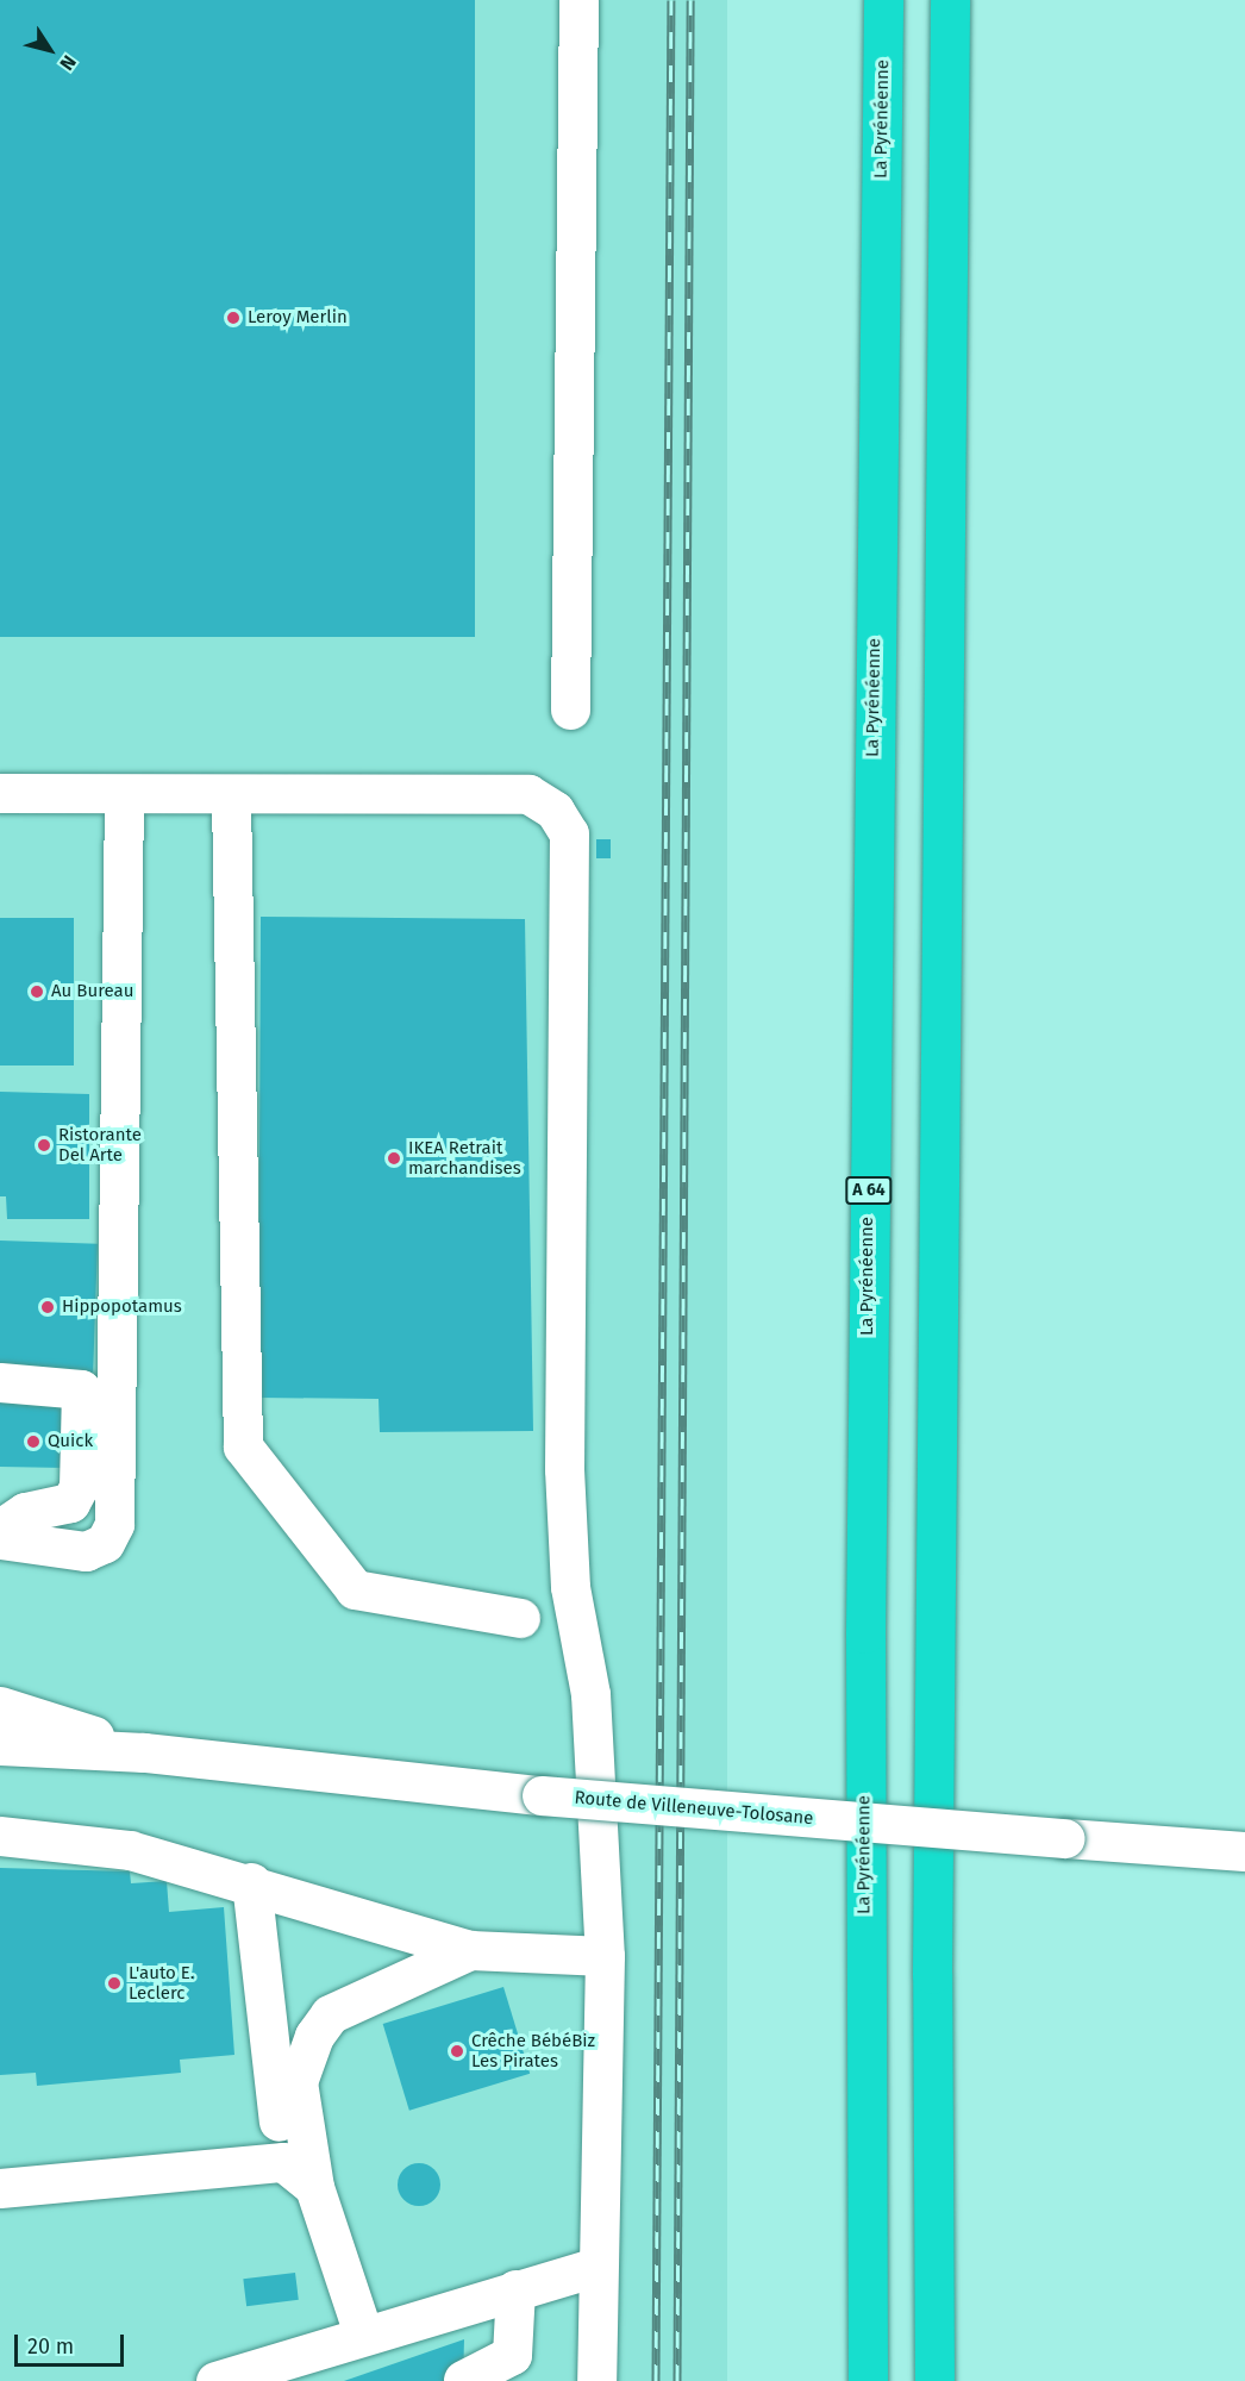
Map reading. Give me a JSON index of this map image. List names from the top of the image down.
{
  "streets": {
    "highway": ["La Pyrénéenne", "A 64"],
    "street": ["Route de Villeneuve-Tolosane"]
  },
  "places": [
    "Leroy Merlin",
    "Au Bureau",
    "Ristorante Del Arte",
    "IKEA Retrait marchandises",
    "Hippopotamus",
    "Quick",
    "L'auto E. Leclerc",
    "Crêche BébéBiz Les Pirates"
  ],
  "scale_bar": "20 m",
  "north": "bottom right"
}
